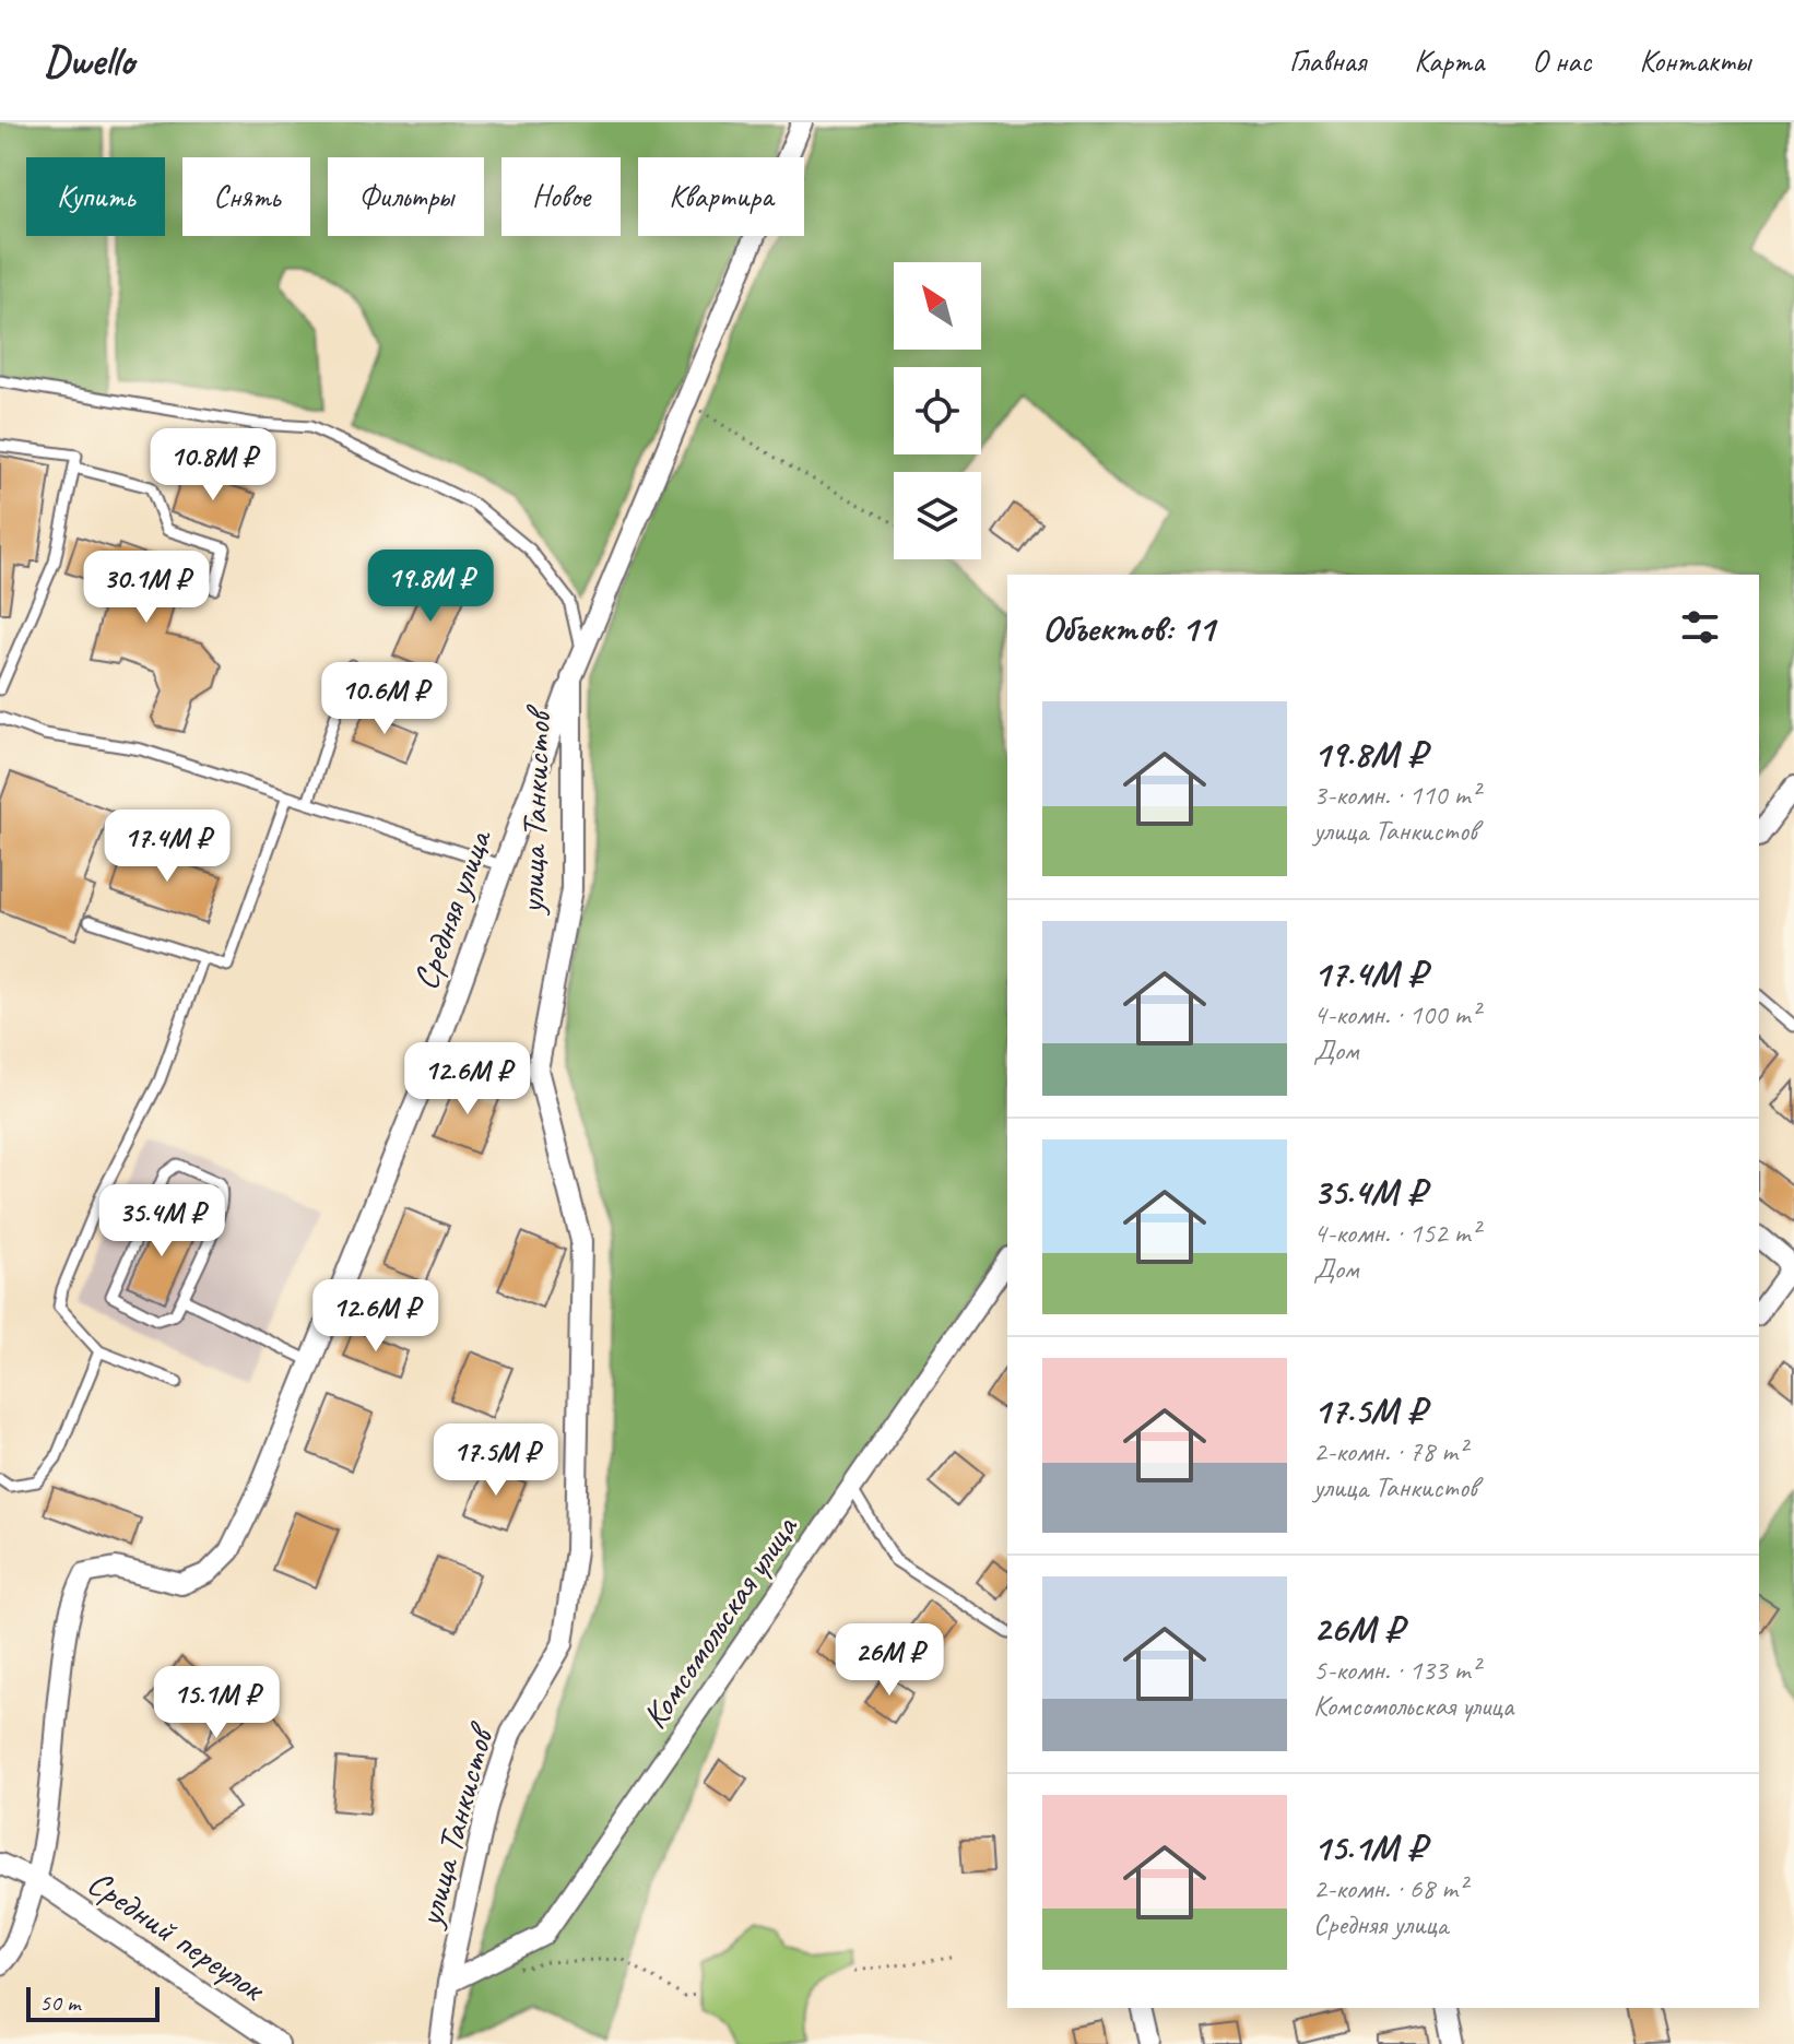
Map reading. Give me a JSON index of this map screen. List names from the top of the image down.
{
  "streets": {
    "street": [
      "улица Танкистов",
      "Средняя улица",
      "Комсомольская улица",
      "Средний переулок"
    ]
  },
  "crossings": [
    ["улица Танкистов", "Средняя улица"],
    ["улица Танкистов", "Комсомольская улица"],
    ["Средняя улица", "Средний переулок"]
  ],
  "scale_bar": "50 m",
  "north": "top left",
  "page": {
    "header": "Dwello",
    "nav": [
      "Главная",
      "Карта",
      "О нас",
      "Контакты"
    ],
    "chip": [
      "Купить",
      "Снять",
      "Фильтры",
      "Новое",
      "Квартира"
    ],
    "price": [
      "10.8M ₽",
      "19.8M ₽",
      "30.1M ₽",
      "10.6M ₽",
      "17.4M ₽",
      "12.6M ₽",
      "35.4M ₽",
      "12.6M ₽",
      "17.5M ₽",
      "26M ₽",
      "15.1M ₽"
    ],
    "heading": "Объектов: 11",
    "list": [
      {
        "name": "19.8M ₽",
        "note": "3-комн. · 110 m² · улица Танкистов"
      },
      {
        "name": "17.4M ₽",
        "note": "4-комн. · 100 m² · Дом"
      },
      {
        "name": "35.4M ₽",
        "note": "4-комн. · 152 m² · Дом"
      },
      {
        "name": "17.5M ₽",
        "note": "2-комн. · 78 m² · улица Танкистов"
      },
      {
        "name": "26M ₽",
        "note": "5-комн. · 133 m² · Комсомольская улица"
      },
      {
        "name": "15.1M ₽",
        "note": "2-комн. · 68 m² · Средняя улица"
      }
    ],
    "scale": "50 m"
  }
}
